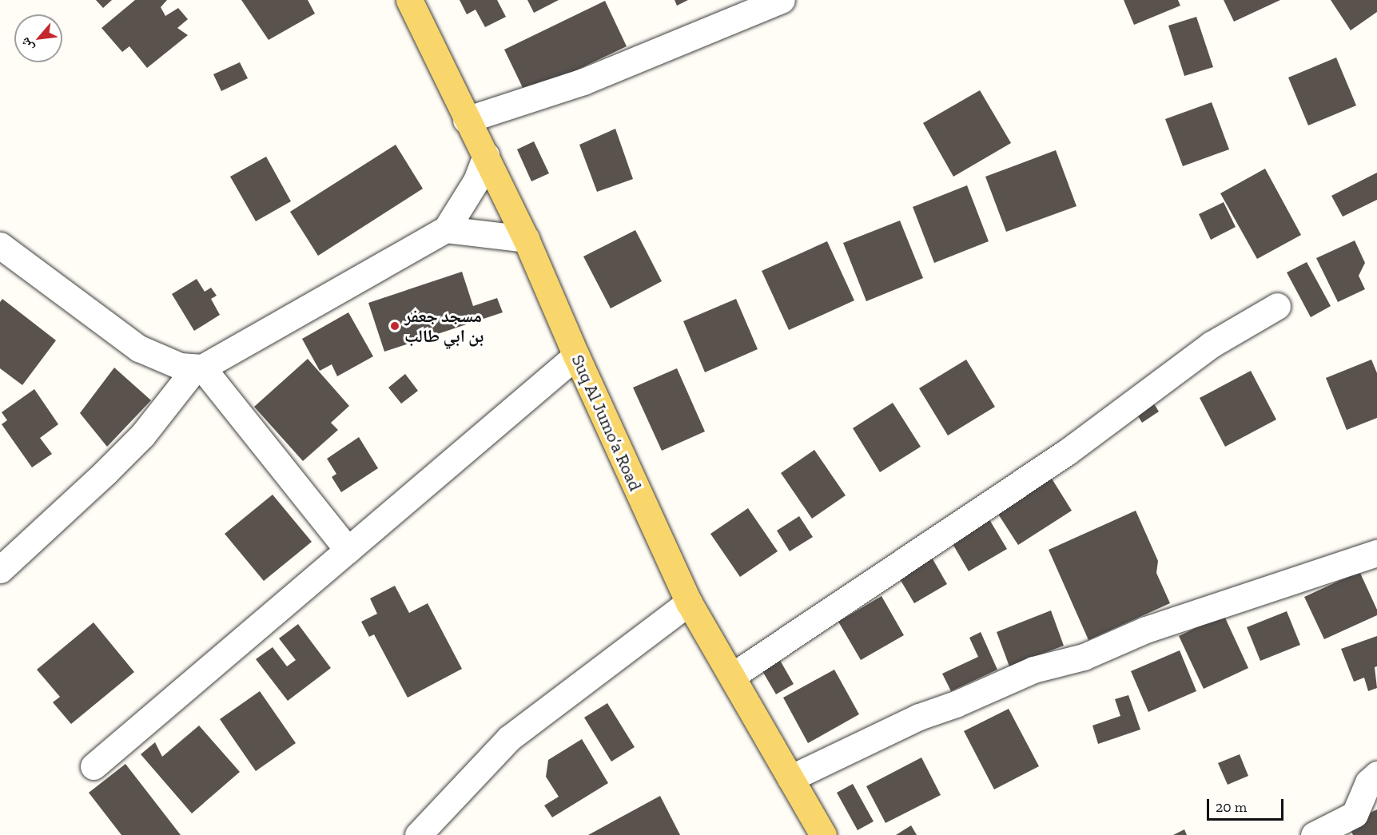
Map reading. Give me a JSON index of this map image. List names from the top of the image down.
{
  "streets": {
    "main road": ["Suq Al Jumo’a Road"]
  },
  "places": ["مسجد جعفر بن ابي طالب"],
  "scale_bar": "20 m",
  "north": "bottom left"
}
